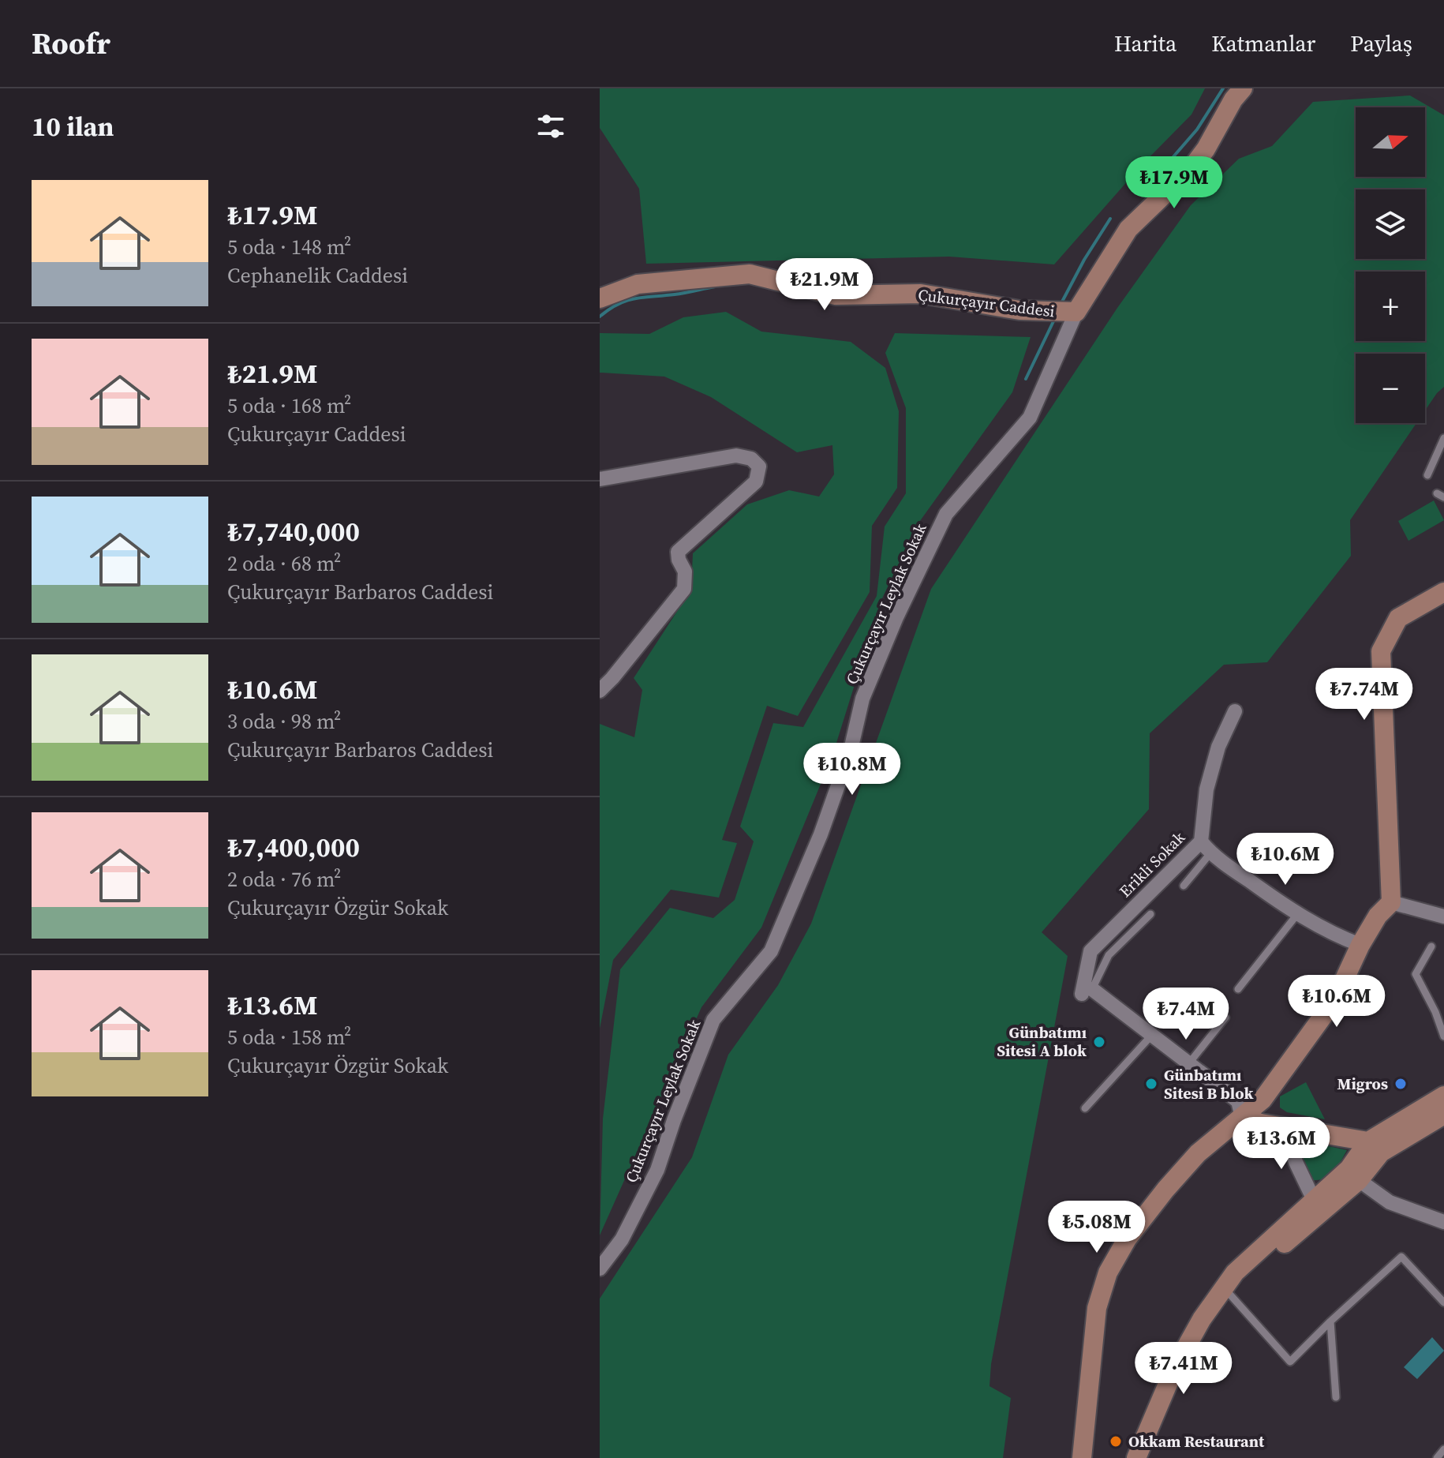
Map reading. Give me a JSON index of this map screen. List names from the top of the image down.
{
  "streets": {
    "street": ["Çukurçayır Caddesi", "Çukurçayır Leylak Sokak", "Erikli Sokak"]
  },
  "crossings": [
    ["Çukurçayır Caddesi", "Çukurçayır Leylak Sokak"]
  ],
  "places": [
    "Günbatımı Sitesi A blok",
    "Günbatımı Sitesi B blok",
    "Migros",
    "Okkam Restaurant"
  ],
  "north": "right",
  "page": {
    "header": "Roofr",
    "nav": ["Harita", "Katmanlar", "Paylaş"],
    "heading": "10 ilan",
    "map_buttons": ["+", "−"],
    "price": [
      "₺17.9M",
      "₺21.9M",
      "₺7.74M",
      "₺10.8M",
      "₺10.6M",
      "₺10.6M",
      "₺7.4M",
      "₺13.6M",
      "₺5.08M",
      "₺7.41M"
    ],
    "list": [
      {
        "name": "₺17.9M",
        "note": "5 oda · 148 m² · Cephanelik Caddesi"
      },
      {
        "name": "₺21.9M",
        "note": "5 oda · 168 m² · Çukurçayır Caddesi"
      },
      {
        "name": "₺7,740,000",
        "note": "2 oda · 68 m² · Çukurçayır Barbaros Caddesi"
      },
      {
        "name": "₺10.6M",
        "note": "3 oda · 98 m² · Çukurçayır Barbaros Caddesi"
      },
      {
        "name": "₺7,400,000",
        "note": "2 oda · 76 m² · Çukurçayır Özgür Sokak"
      },
      {
        "name": "₺13.6M",
        "note": "5 oda · 158 m² · Çukurçayır Özgür Sokak"
      }
    ]
  }
}
